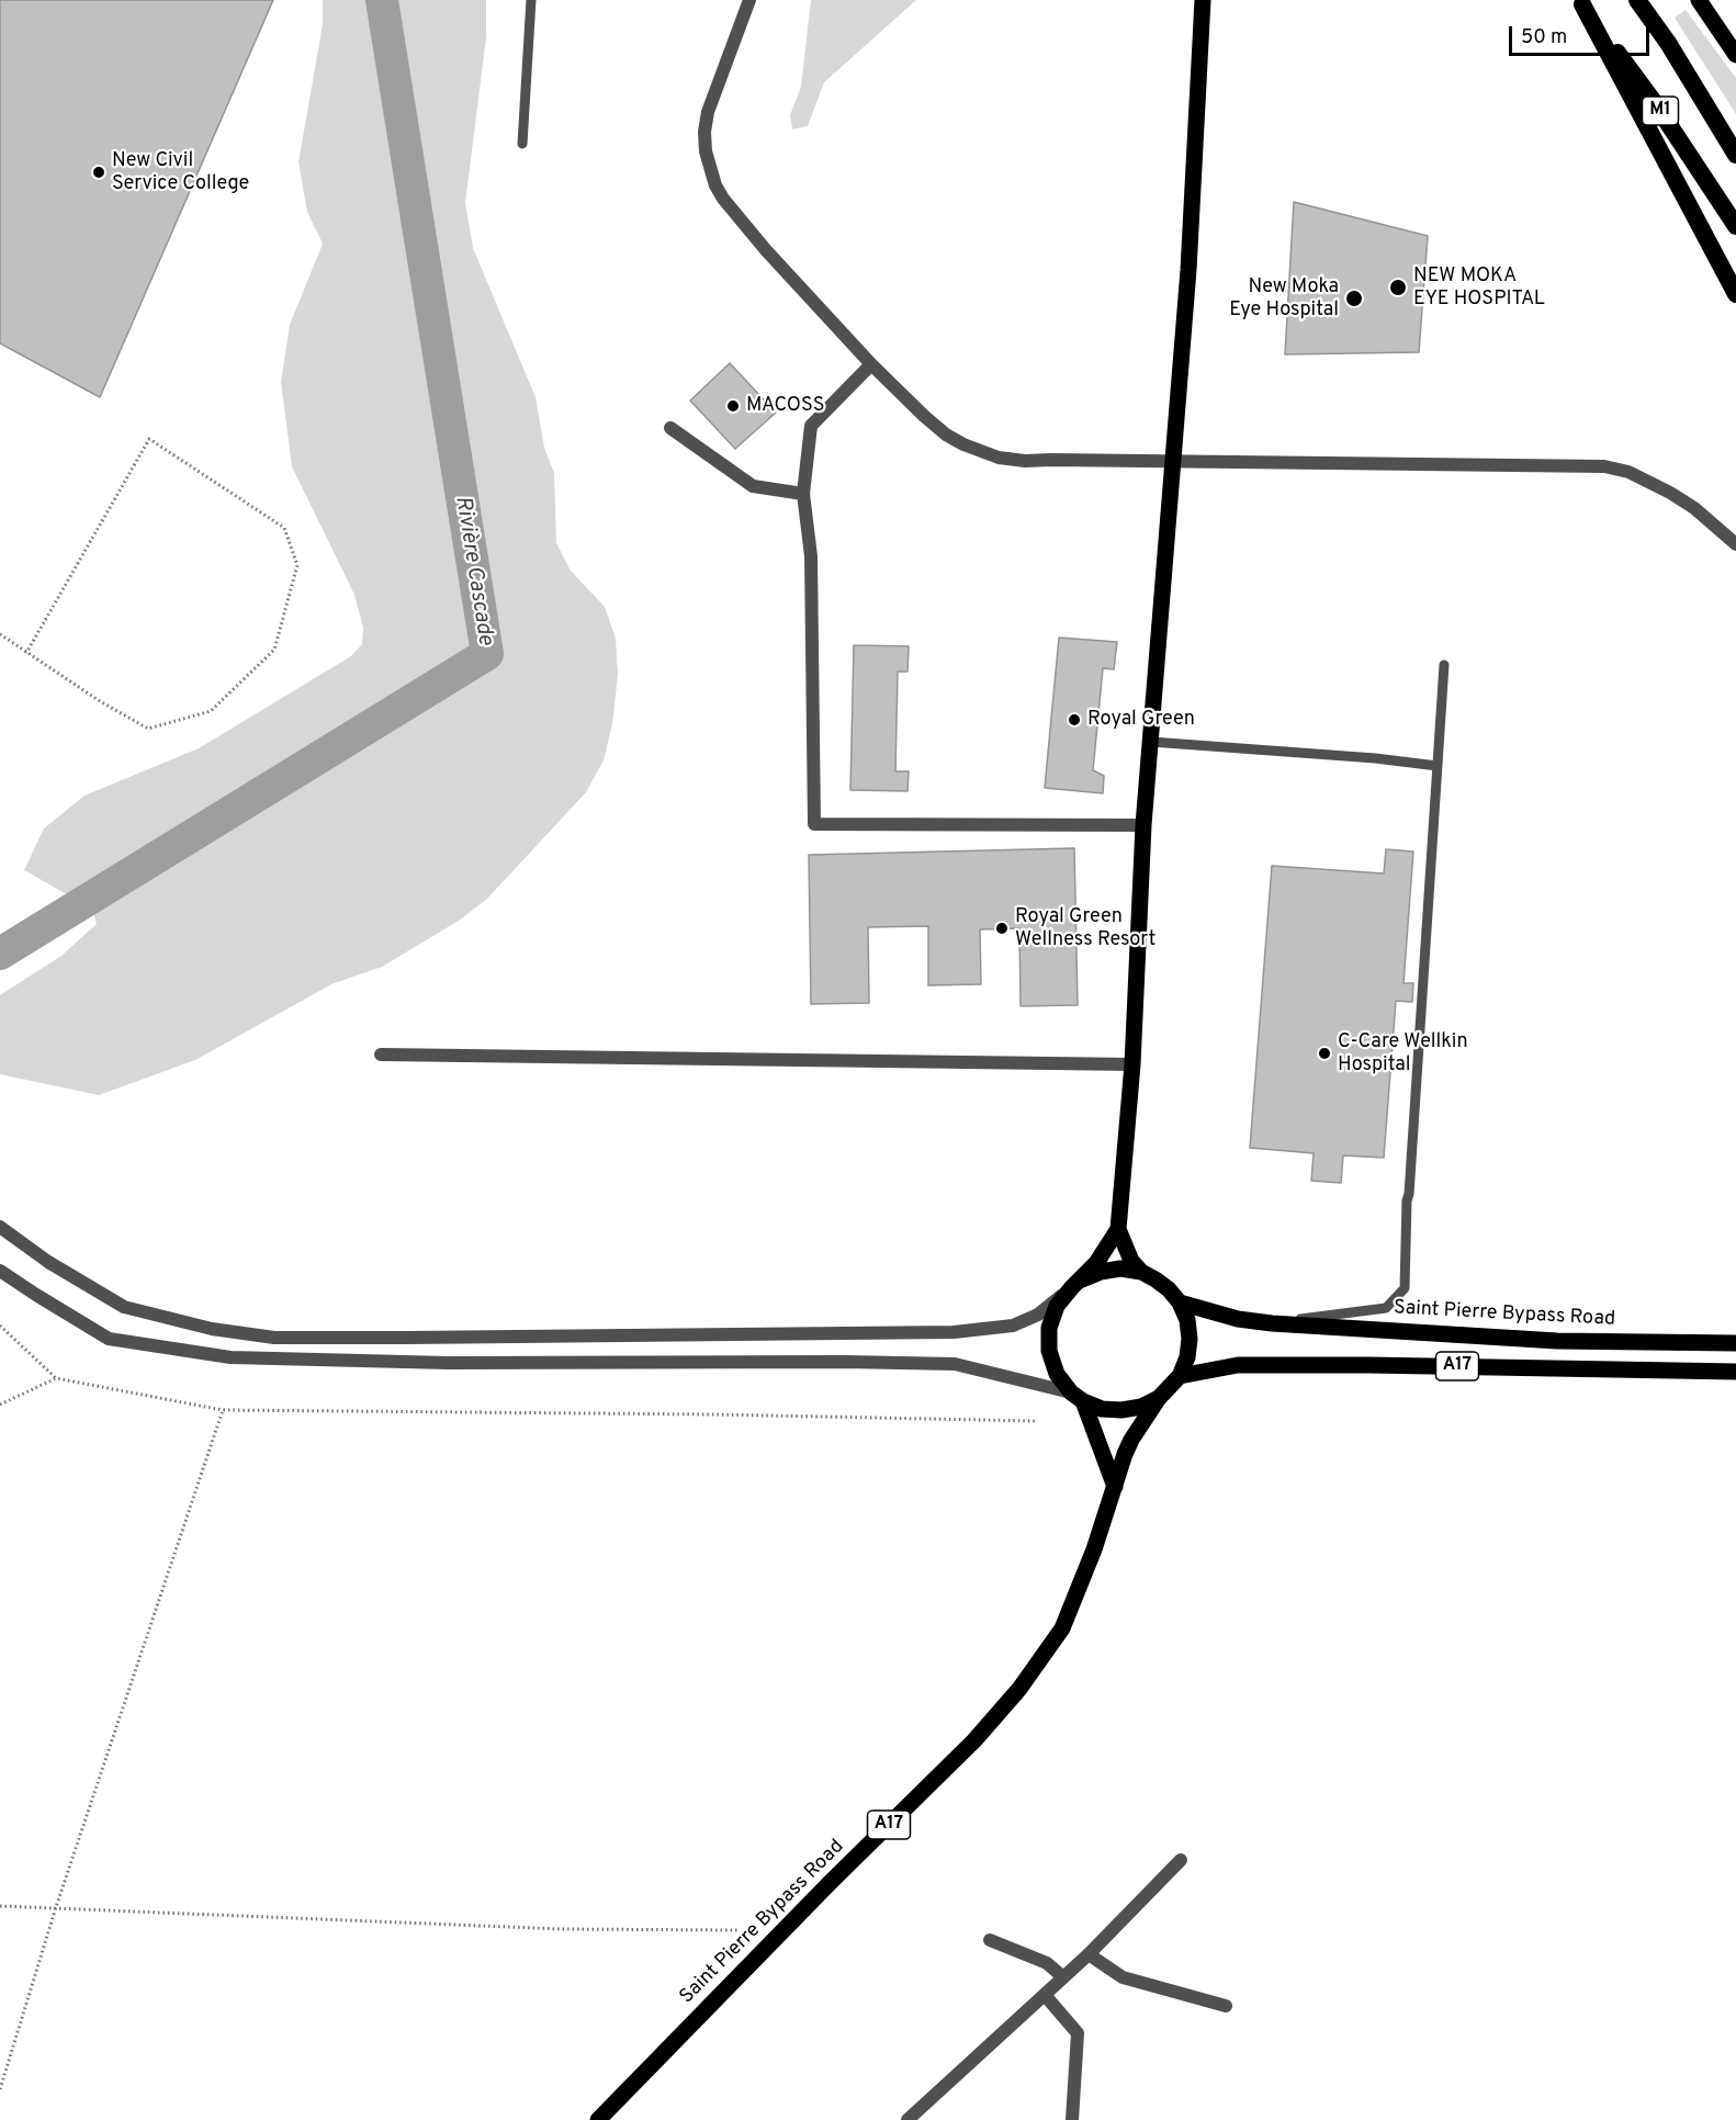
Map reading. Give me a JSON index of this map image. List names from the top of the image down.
{
  "streets": {
    "highway": ["M1"],
    "main road": ["Saint Pierre Bypass Road", "A17"]
  },
  "crossings": [
    ["Saint Pierre Bypass Road", "A17"]
  ],
  "water": ["Rivière Cascade"],
  "places": [
    "New Civil Service College",
    "NEW MOKA EYE HOSPITAL",
    "New Moka Eye Hospital",
    "MACOSS",
    "Royal Green",
    "Royal Green Wellness Resort",
    "C-Care Wellkin Hospital"
  ],
  "scale_bar": "50 m"
}
